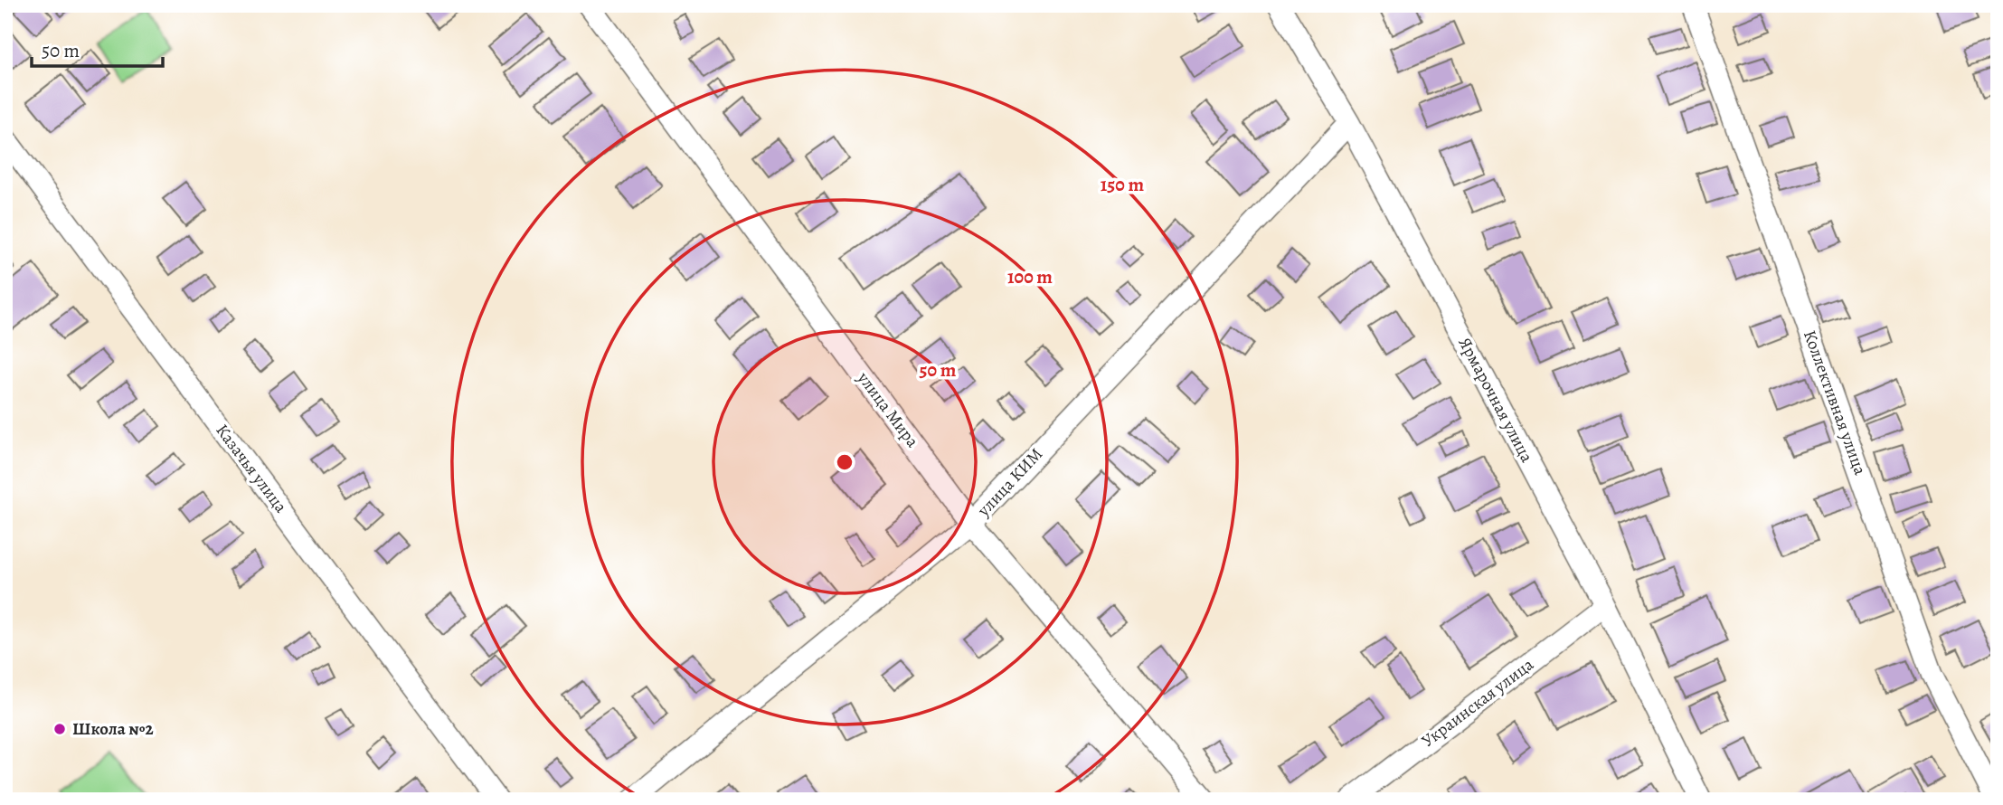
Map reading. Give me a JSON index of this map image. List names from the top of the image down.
{
  "streets": {
    "street": [
      "Ярмарочная улица",
      "Коллективная улица",
      "улица Мира",
      "Казачья улица",
      "улица КИМ",
      "Украинская улица"
    ]
  },
  "crossings": [
    ["Ярмарочная улица", "улица КИМ"],
    ["Ярмарочная улица", "Украинская улица"],
    ["улица Мира", "улица КИМ"]
  ],
  "places": ["Школа №2"],
  "scale_bar": "50 m",
  "rings": ["150 m", "100 m", "50 m"]
}
